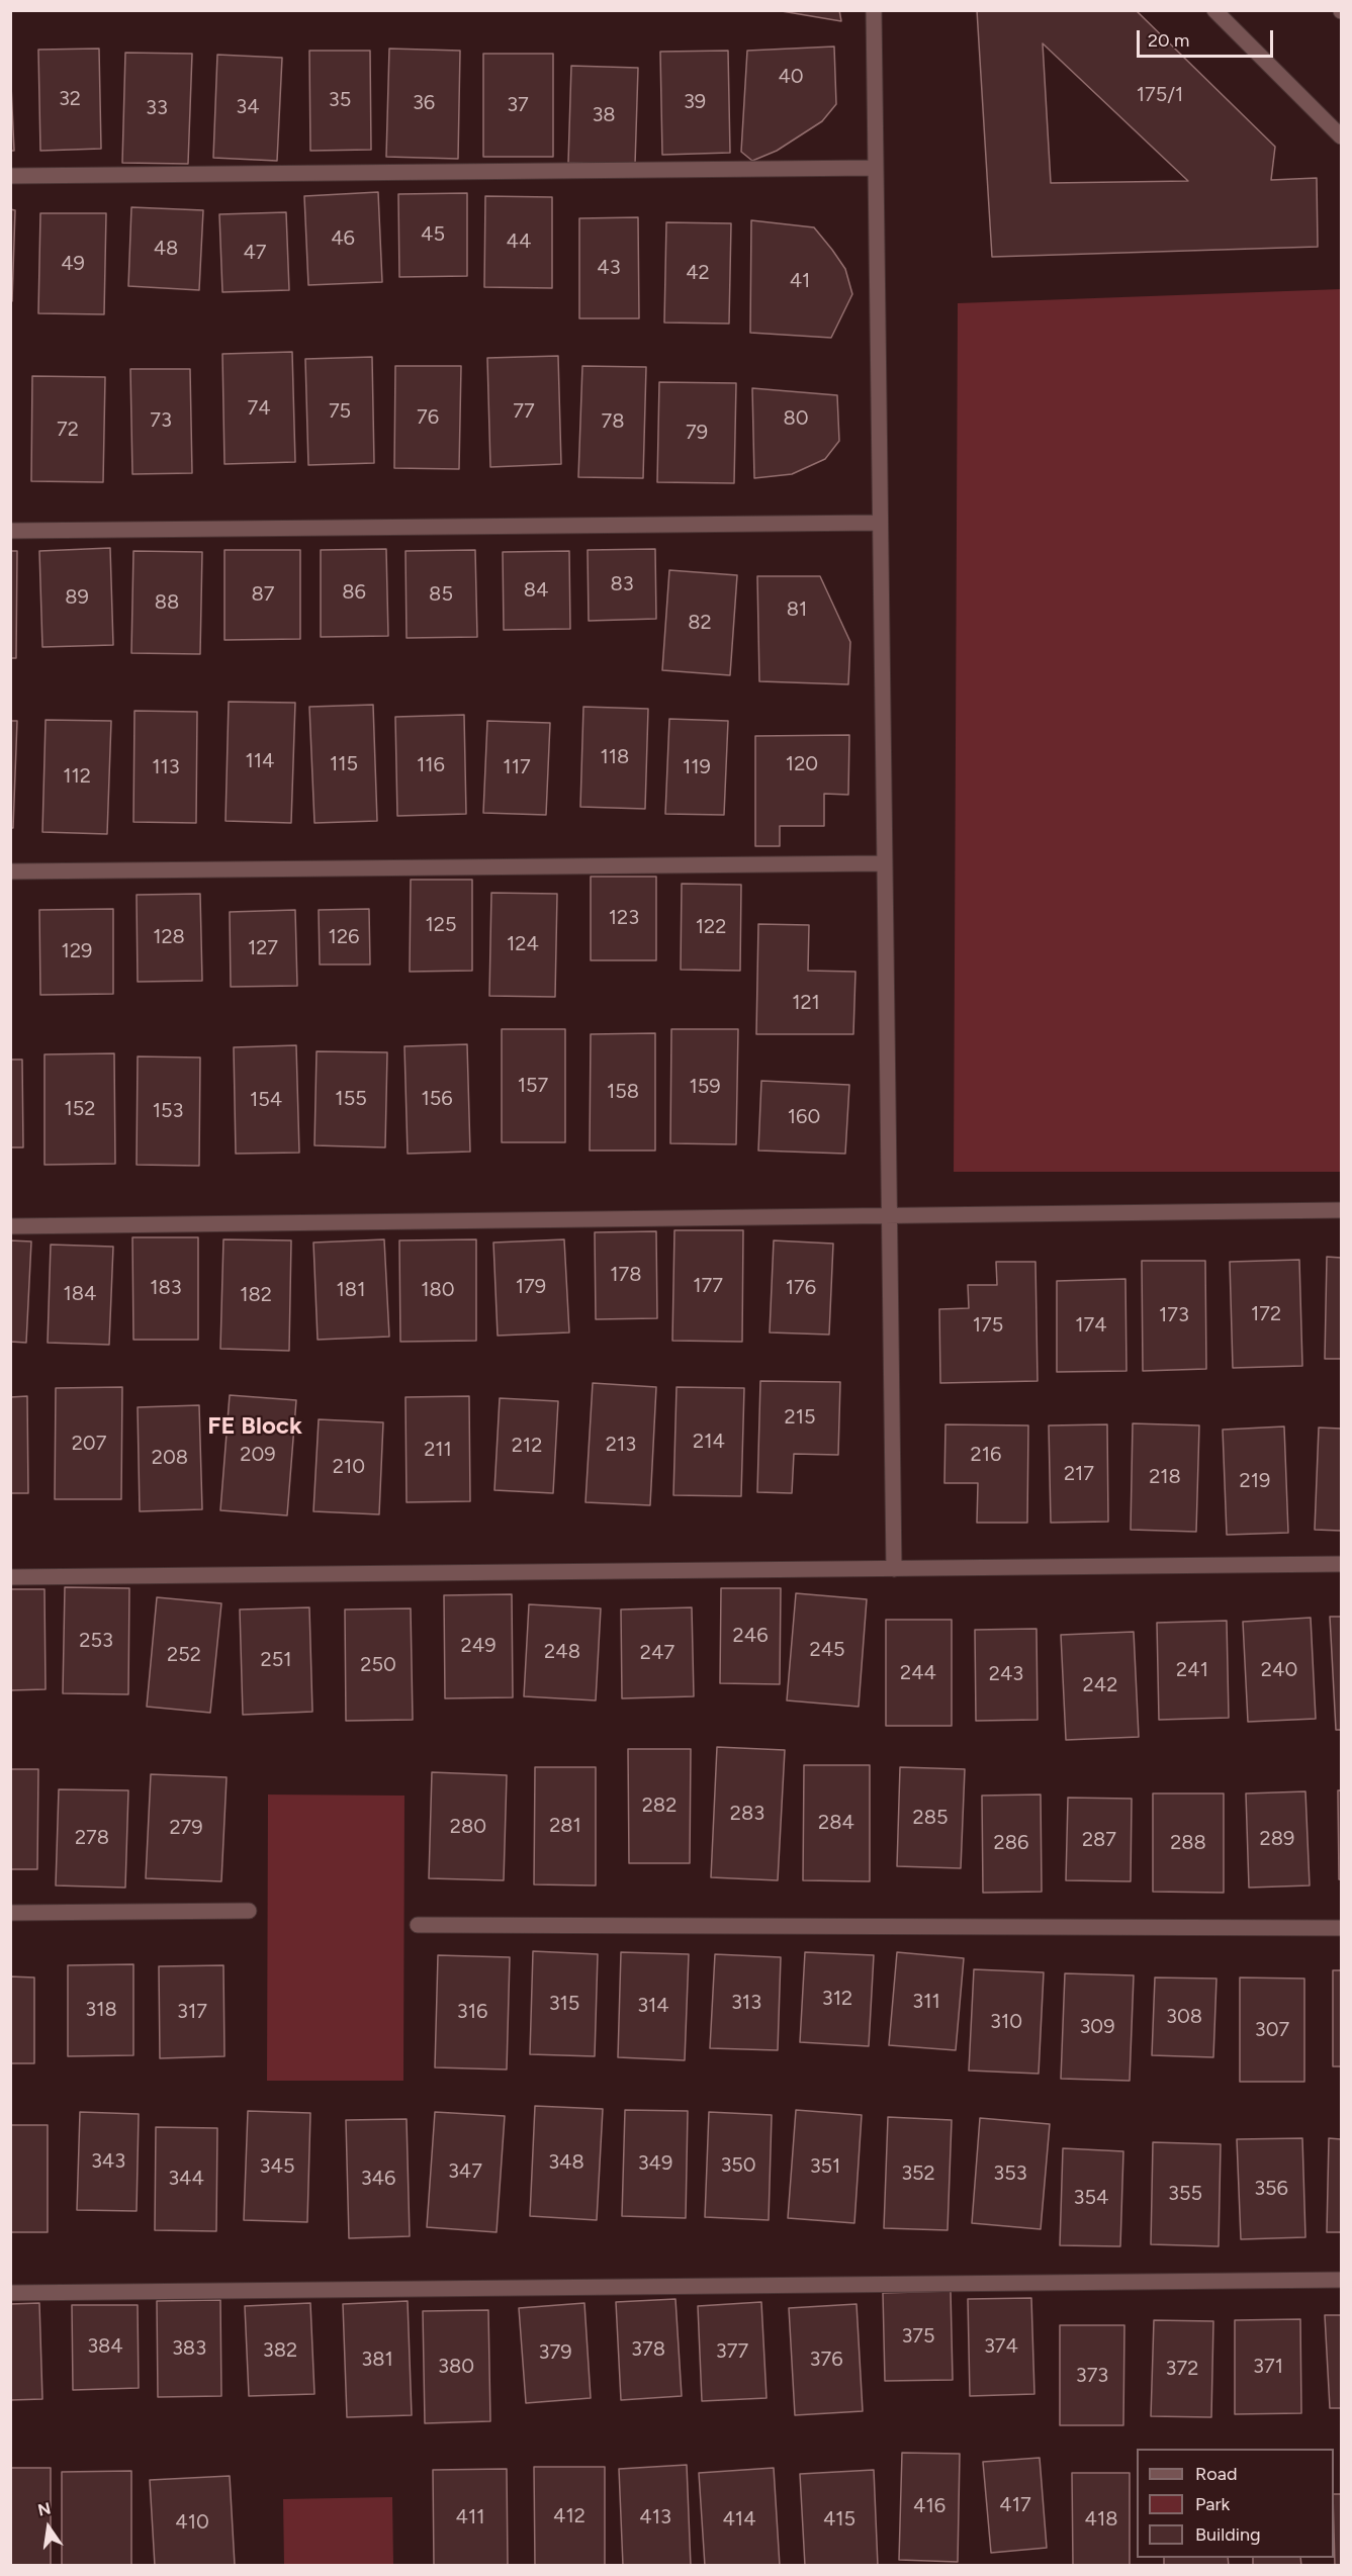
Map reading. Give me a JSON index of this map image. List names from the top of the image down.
{
  "districts": ["FE Block"],
  "house_numbers": [
    "40",
    "175/1",
    "32",
    "35",
    "39",
    "36",
    "37",
    "34",
    "33",
    "38",
    "45",
    "46",
    "44",
    "48",
    "47",
    "49",
    "43",
    "42",
    "41",
    "74",
    "75",
    "77",
    "76",
    "80",
    "73",
    "78",
    "72",
    "79",
    "83",
    "84",
    "86",
    "87",
    "85",
    "89",
    "88",
    "81",
    "82",
    "118",
    "114",
    "115",
    "120",
    "116",
    "113",
    "117",
    "119",
    "112",
    "123",
    "125",
    "122",
    "128",
    "126",
    "124",
    "127",
    "129",
    "121",
    "157",
    "159",
    "158",
    "155",
    "156",
    "154",
    "152",
    "153",
    "160",
    "178",
    "177",
    "179",
    "183",
    "176",
    "181",
    "180",
    "184",
    "182",
    "172",
    "173",
    "175",
    "174",
    "215",
    "214",
    "207",
    "213",
    "212",
    "211",
    "209",
    "216",
    "208",
    "210",
    "217",
    "218",
    "219",
    "246",
    "253",
    "249",
    "245",
    "248",
    "247",
    "252",
    "251",
    "250",
    "241",
    "240",
    "244",
    "243",
    "242",
    "282",
    "283",
    "285",
    "284",
    "281",
    "280",
    "279",
    "278",
    "289",
    "287",
    "286",
    "288",
    "312",
    "311",
    "313",
    "315",
    "314",
    "318",
    "317",
    "316",
    "308",
    "310",
    "309",
    "307",
    "343",
    "348",
    "349",
    "350",
    "345",
    "351",
    "347",
    "352",
    "353",
    "344",
    "346",
    "356",
    "355",
    "354",
    "375",
    "384",
    "374",
    "383",
    "378",
    "382",
    "377",
    "379",
    "381",
    "376",
    "380",
    "371",
    "372",
    "373",
    "417",
    "416",
    "412",
    "411",
    "413",
    "414",
    "415",
    "418",
    "410"
  ],
  "legend": ["Road", "Park", "Building"],
  "scale_bar": "20 m",
  "north": "top"
}
